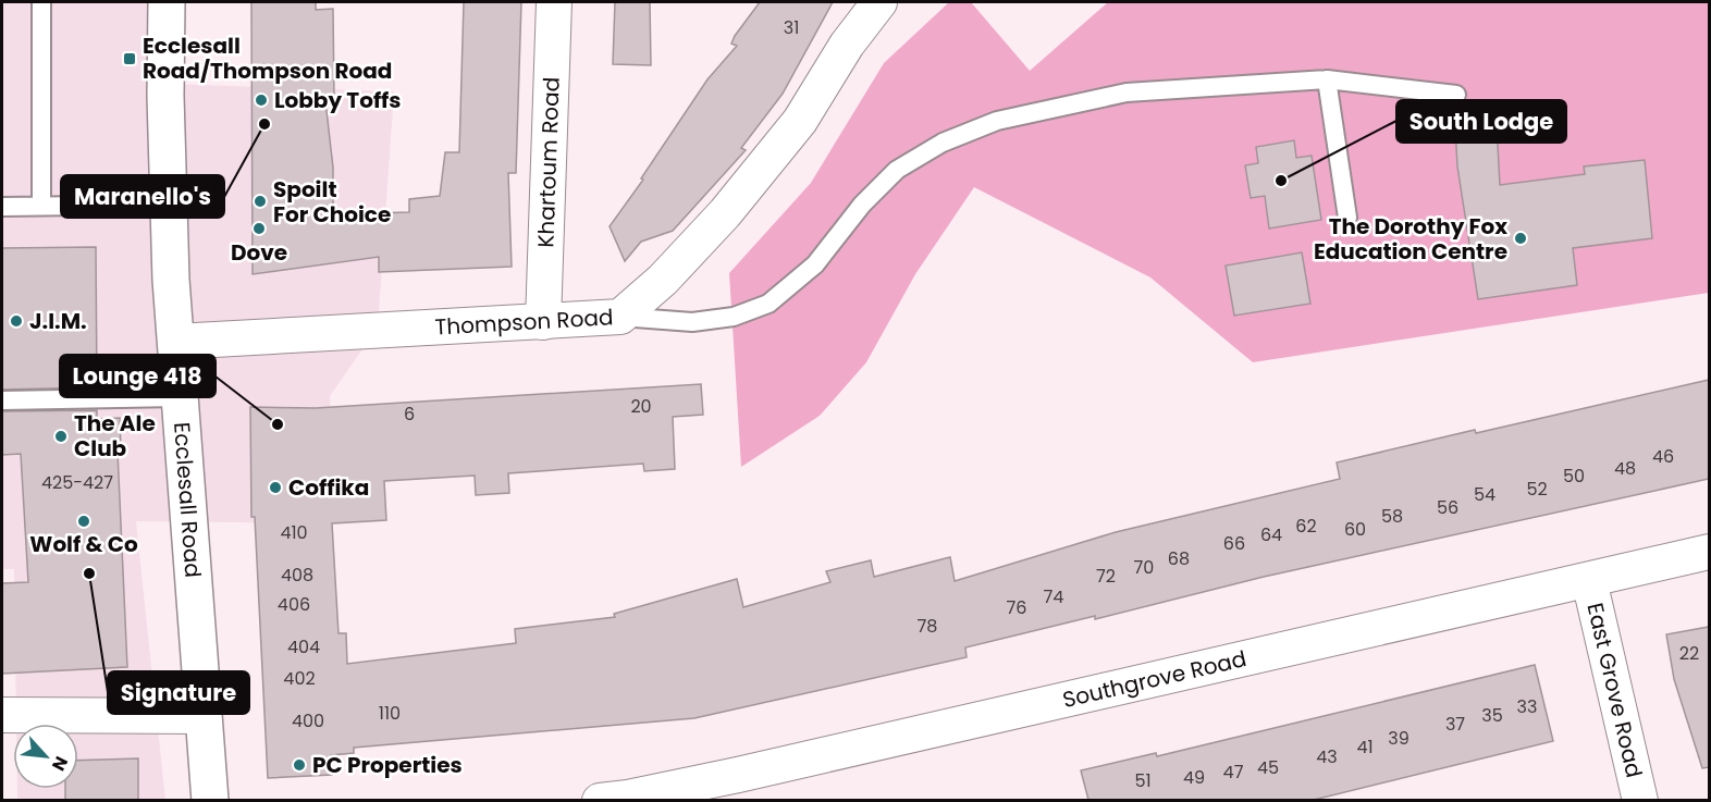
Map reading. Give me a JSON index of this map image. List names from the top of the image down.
{
  "streets": {
    "main road": ["Ecclesall Road"],
    "street": [
      "Khartoum Road",
      "Thompson Road",
      "Southgrove Road",
      "East Grove Road"
    ]
  },
  "crossings": [
    ["Khartoum Road", "Thompson Road"],
    ["Thompson Road", "Ecclesall Road"],
    ["Southgrove Road", "East Grove Road"]
  ],
  "places": {
    "transit": ["Ecclesall Road/Thompson Road"],
    "other": [
      "Lobby Toffs",
      "Maranello's",
      "South Lodge",
      "Spoilt For Choice",
      "Dove",
      "The Dorothy Fox Education Centre",
      "J.I.M.",
      "Lounge 418",
      "The Ale Club",
      "Coffika",
      "Wolf & Co",
      "Signature",
      "PC Properties"
    ]
  },
  "house_numbers": [
    "31",
    "20",
    "6",
    "46",
    "48",
    "50",
    "425-427",
    "52",
    "54",
    "56",
    "58",
    "62",
    "60",
    "410",
    "64",
    "66",
    "68",
    "70",
    "408",
    "72",
    "74",
    "406",
    "76",
    "78",
    "404",
    "22",
    "402",
    "33",
    "110",
    "35",
    "400",
    "37",
    "39",
    "41",
    "43",
    "45",
    "47",
    "49",
    "51"
  ],
  "north": "bottom right"
}
